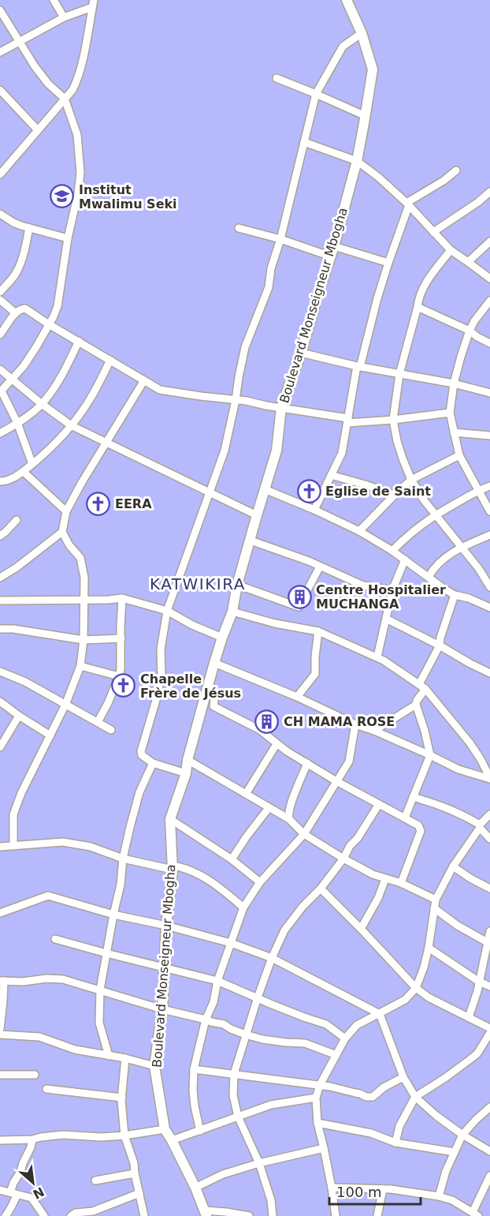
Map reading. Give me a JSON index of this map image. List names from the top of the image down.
{
  "streets": {
    "street": ["Boulevard Monseigneur Mbogha"]
  },
  "districts": ["KATWIKIRA"],
  "places": {
    "school or university": ["Institut Mwalimu Seki"],
    "church": ["Eglise de Saint", "EERA", "Chapelle Frère de Jésus"],
    "building": ["Centre Hospitalier MUCHANGA", "CH MAMA ROSE"]
  },
  "scale_bar": "100 m",
  "north": "bottom right"
}
